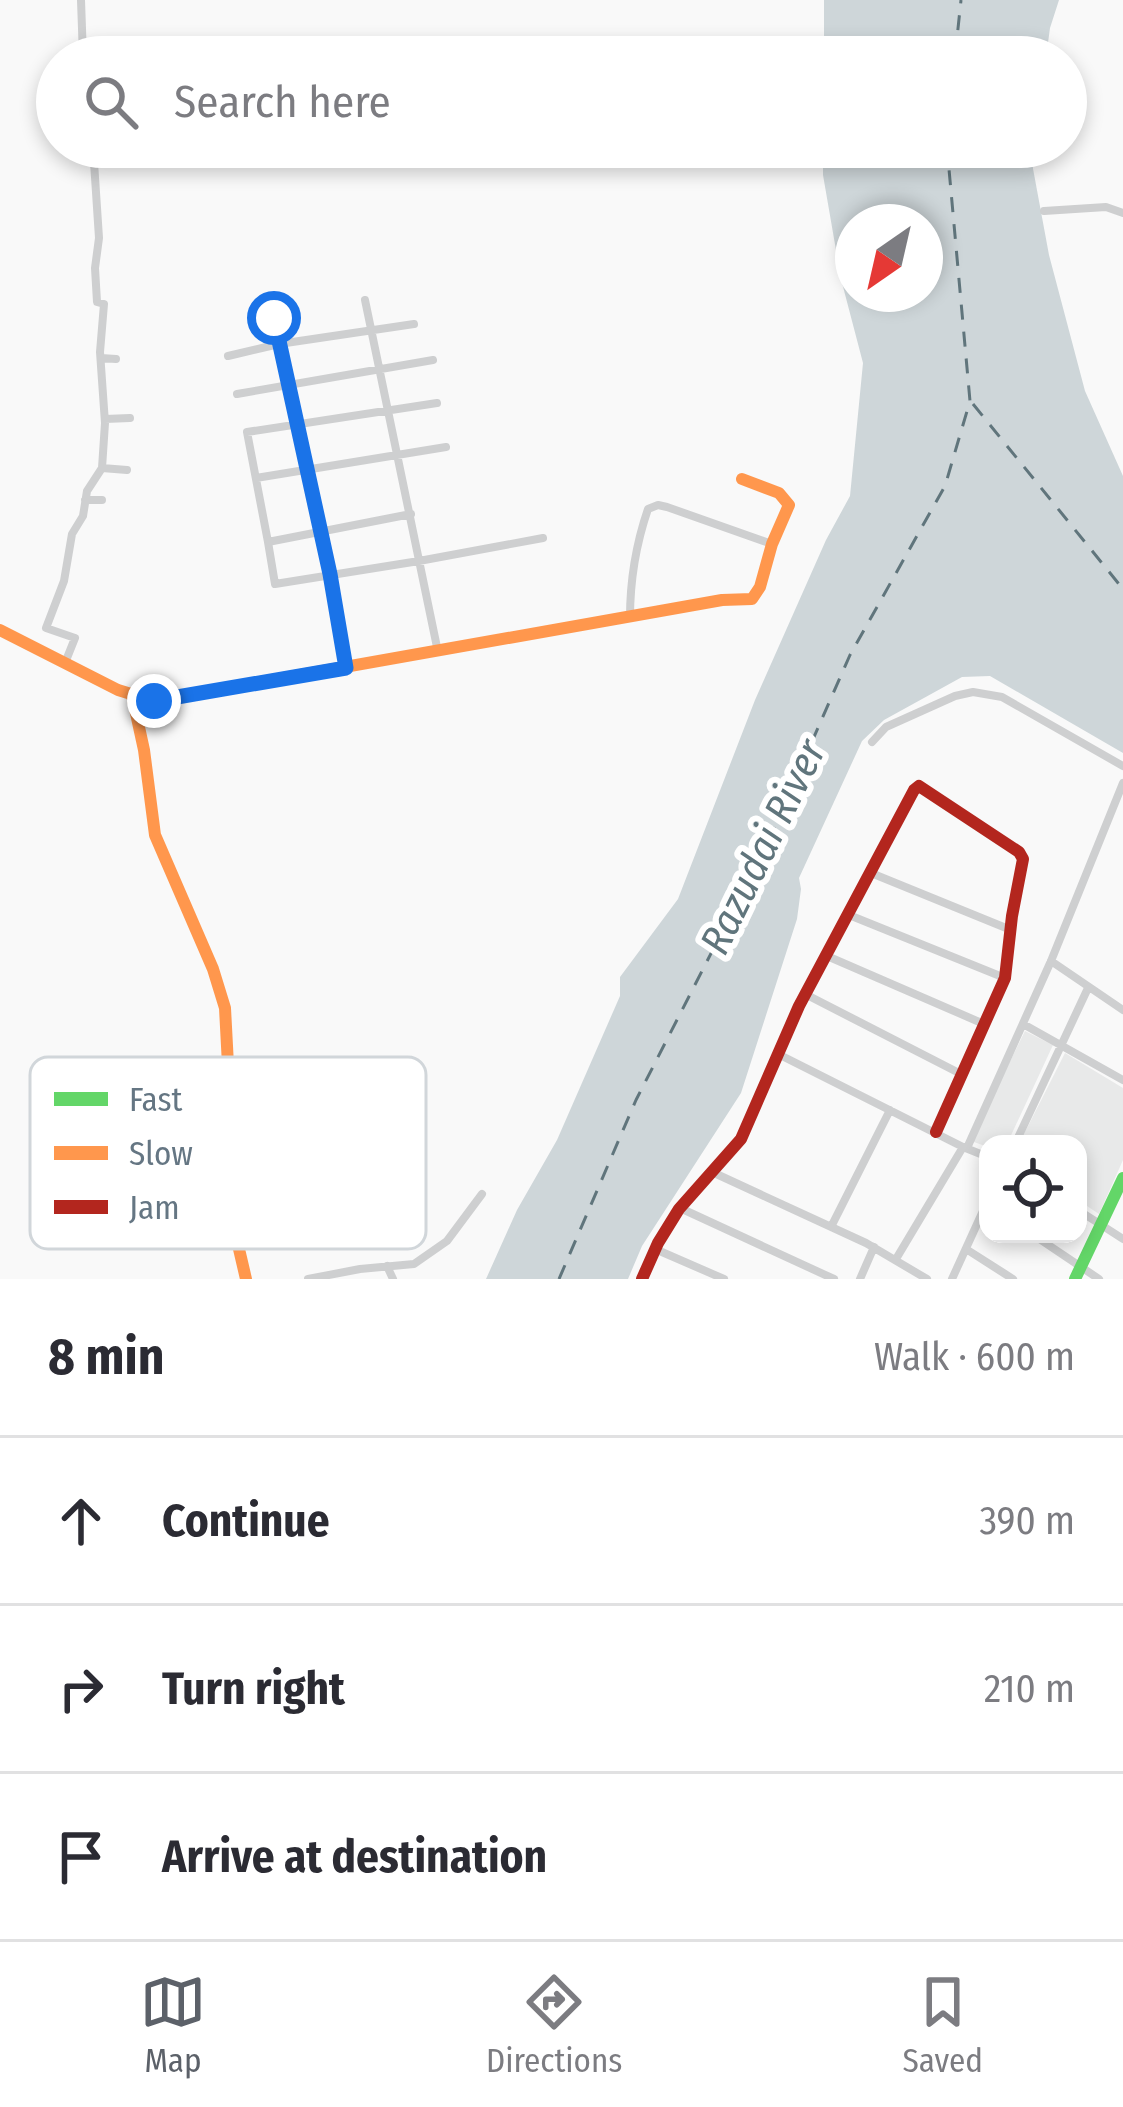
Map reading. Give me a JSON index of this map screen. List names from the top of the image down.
{
  "water": ["Razudai River"],
  "legend": ["Fast", "Slow", "Jam"],
  "north": "bottom left",
  "page": {
    "search": "Search here",
    "heading": ["8 min", "Walk · 600 m"],
    "list": [
      ["Continue", "390 m"],
      ["Turn right", "210 m"],
      "Arrive at destination"
    ],
    "nav": ["Map", "Directions", "Saved"]
  }
}
